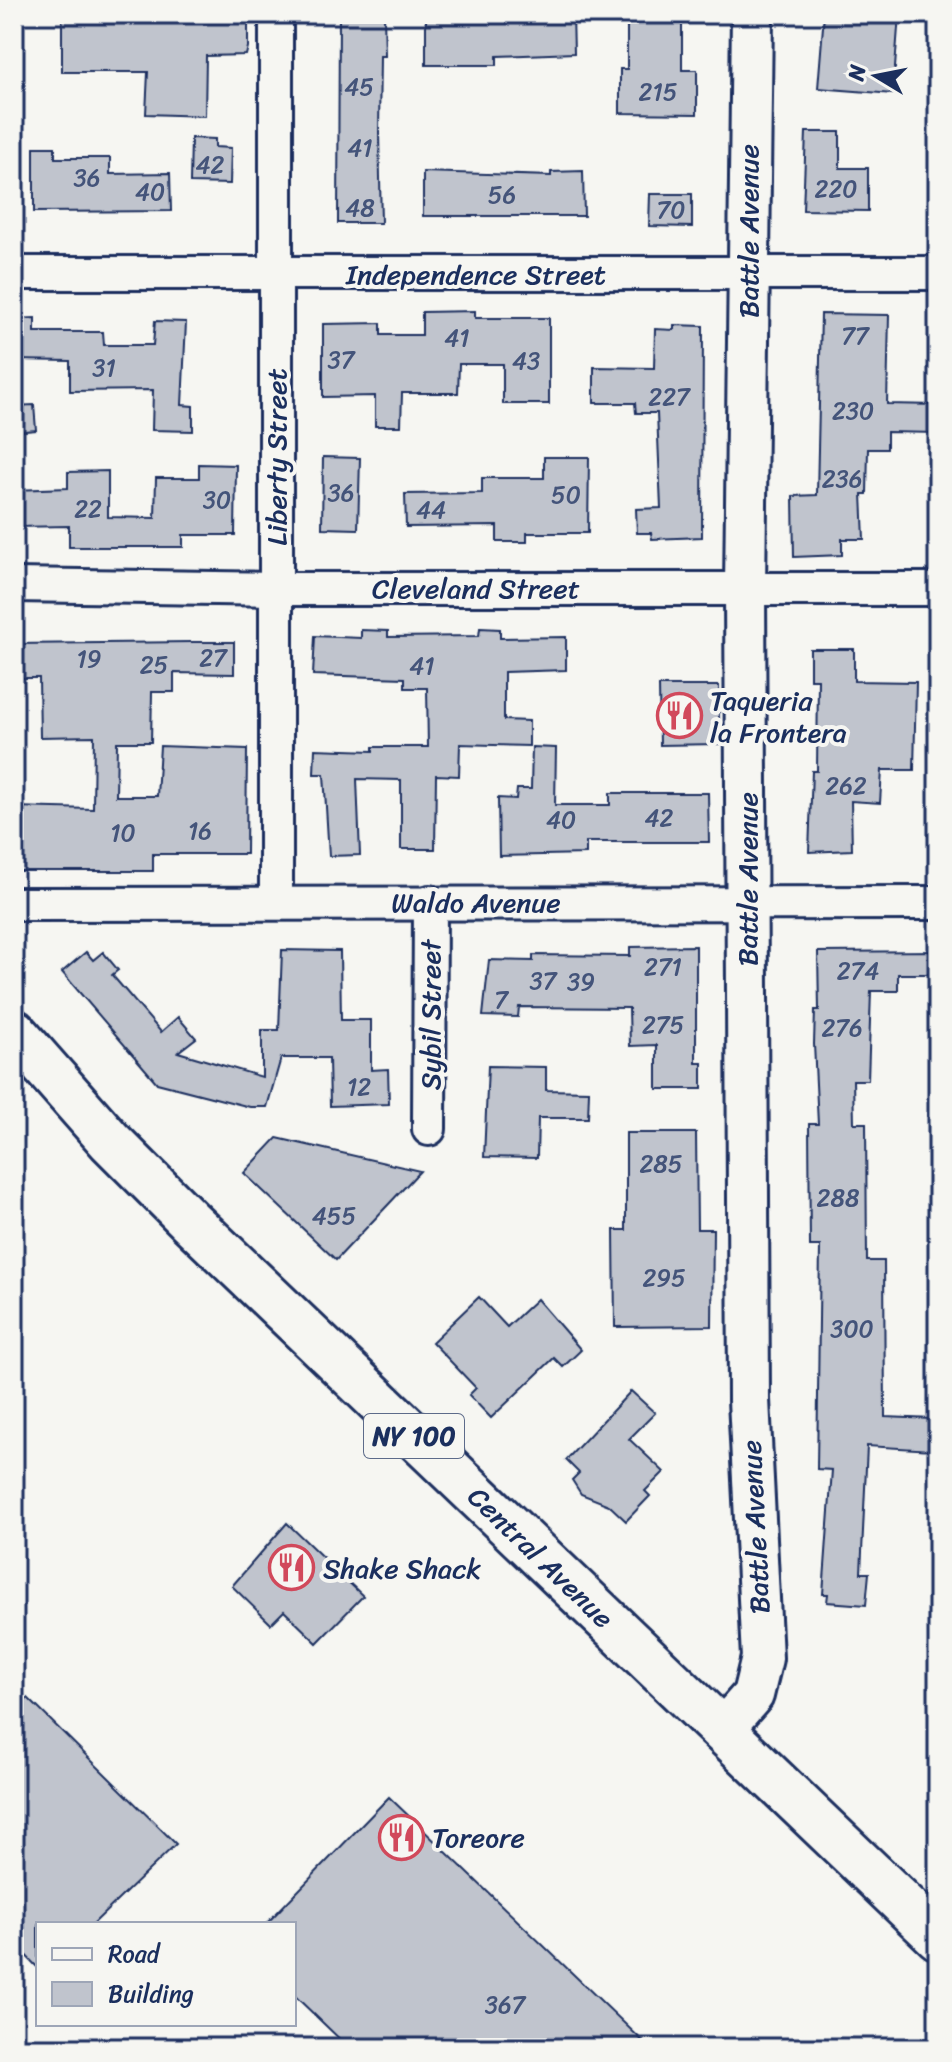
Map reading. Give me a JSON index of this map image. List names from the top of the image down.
{
  "streets": {
    "main road": ["NY 100", "Central Avenue"],
    "street": [
      "Battle Avenue",
      "Independence Street",
      "Liberty Street",
      "Cleveland Street",
      "Waldo Avenue",
      "Sybil Street"
    ]
  },
  "crossings": [
    ["Battle Avenue", "Independence Street"],
    ["Battle Avenue", "Cleveland Street"],
    ["Battle Avenue", "Waldo Avenue"],
    ["Battle Avenue", "Central Avenue"],
    ["Independence Street", "Liberty Street"],
    ["Liberty Street", "Cleveland Street"],
    ["Liberty Street", "Waldo Avenue"],
    ["Waldo Avenue", "Sybil Street"]
  ],
  "places": {
    "restaurant": ["Taqueria la Frontera", "Shake Shack", "Toreore"]
  },
  "house_numbers": [
    "45",
    "215",
    "41",
    "42",
    "36",
    "220",
    "40",
    "56",
    "48",
    "70",
    "77",
    "41",
    "37",
    "43",
    "31",
    "227",
    "230",
    "236",
    "36",
    "50",
    "30",
    "22",
    "44",
    "27",
    "19",
    "25",
    "41",
    "262",
    "42",
    "40",
    "16",
    "10",
    "271",
    "274",
    "37",
    "39",
    "7",
    "275",
    "276",
    "12",
    "285",
    "288",
    "455",
    "295",
    "300",
    "367"
  ],
  "legend": ["Road", "Building"],
  "north": "left"
}
